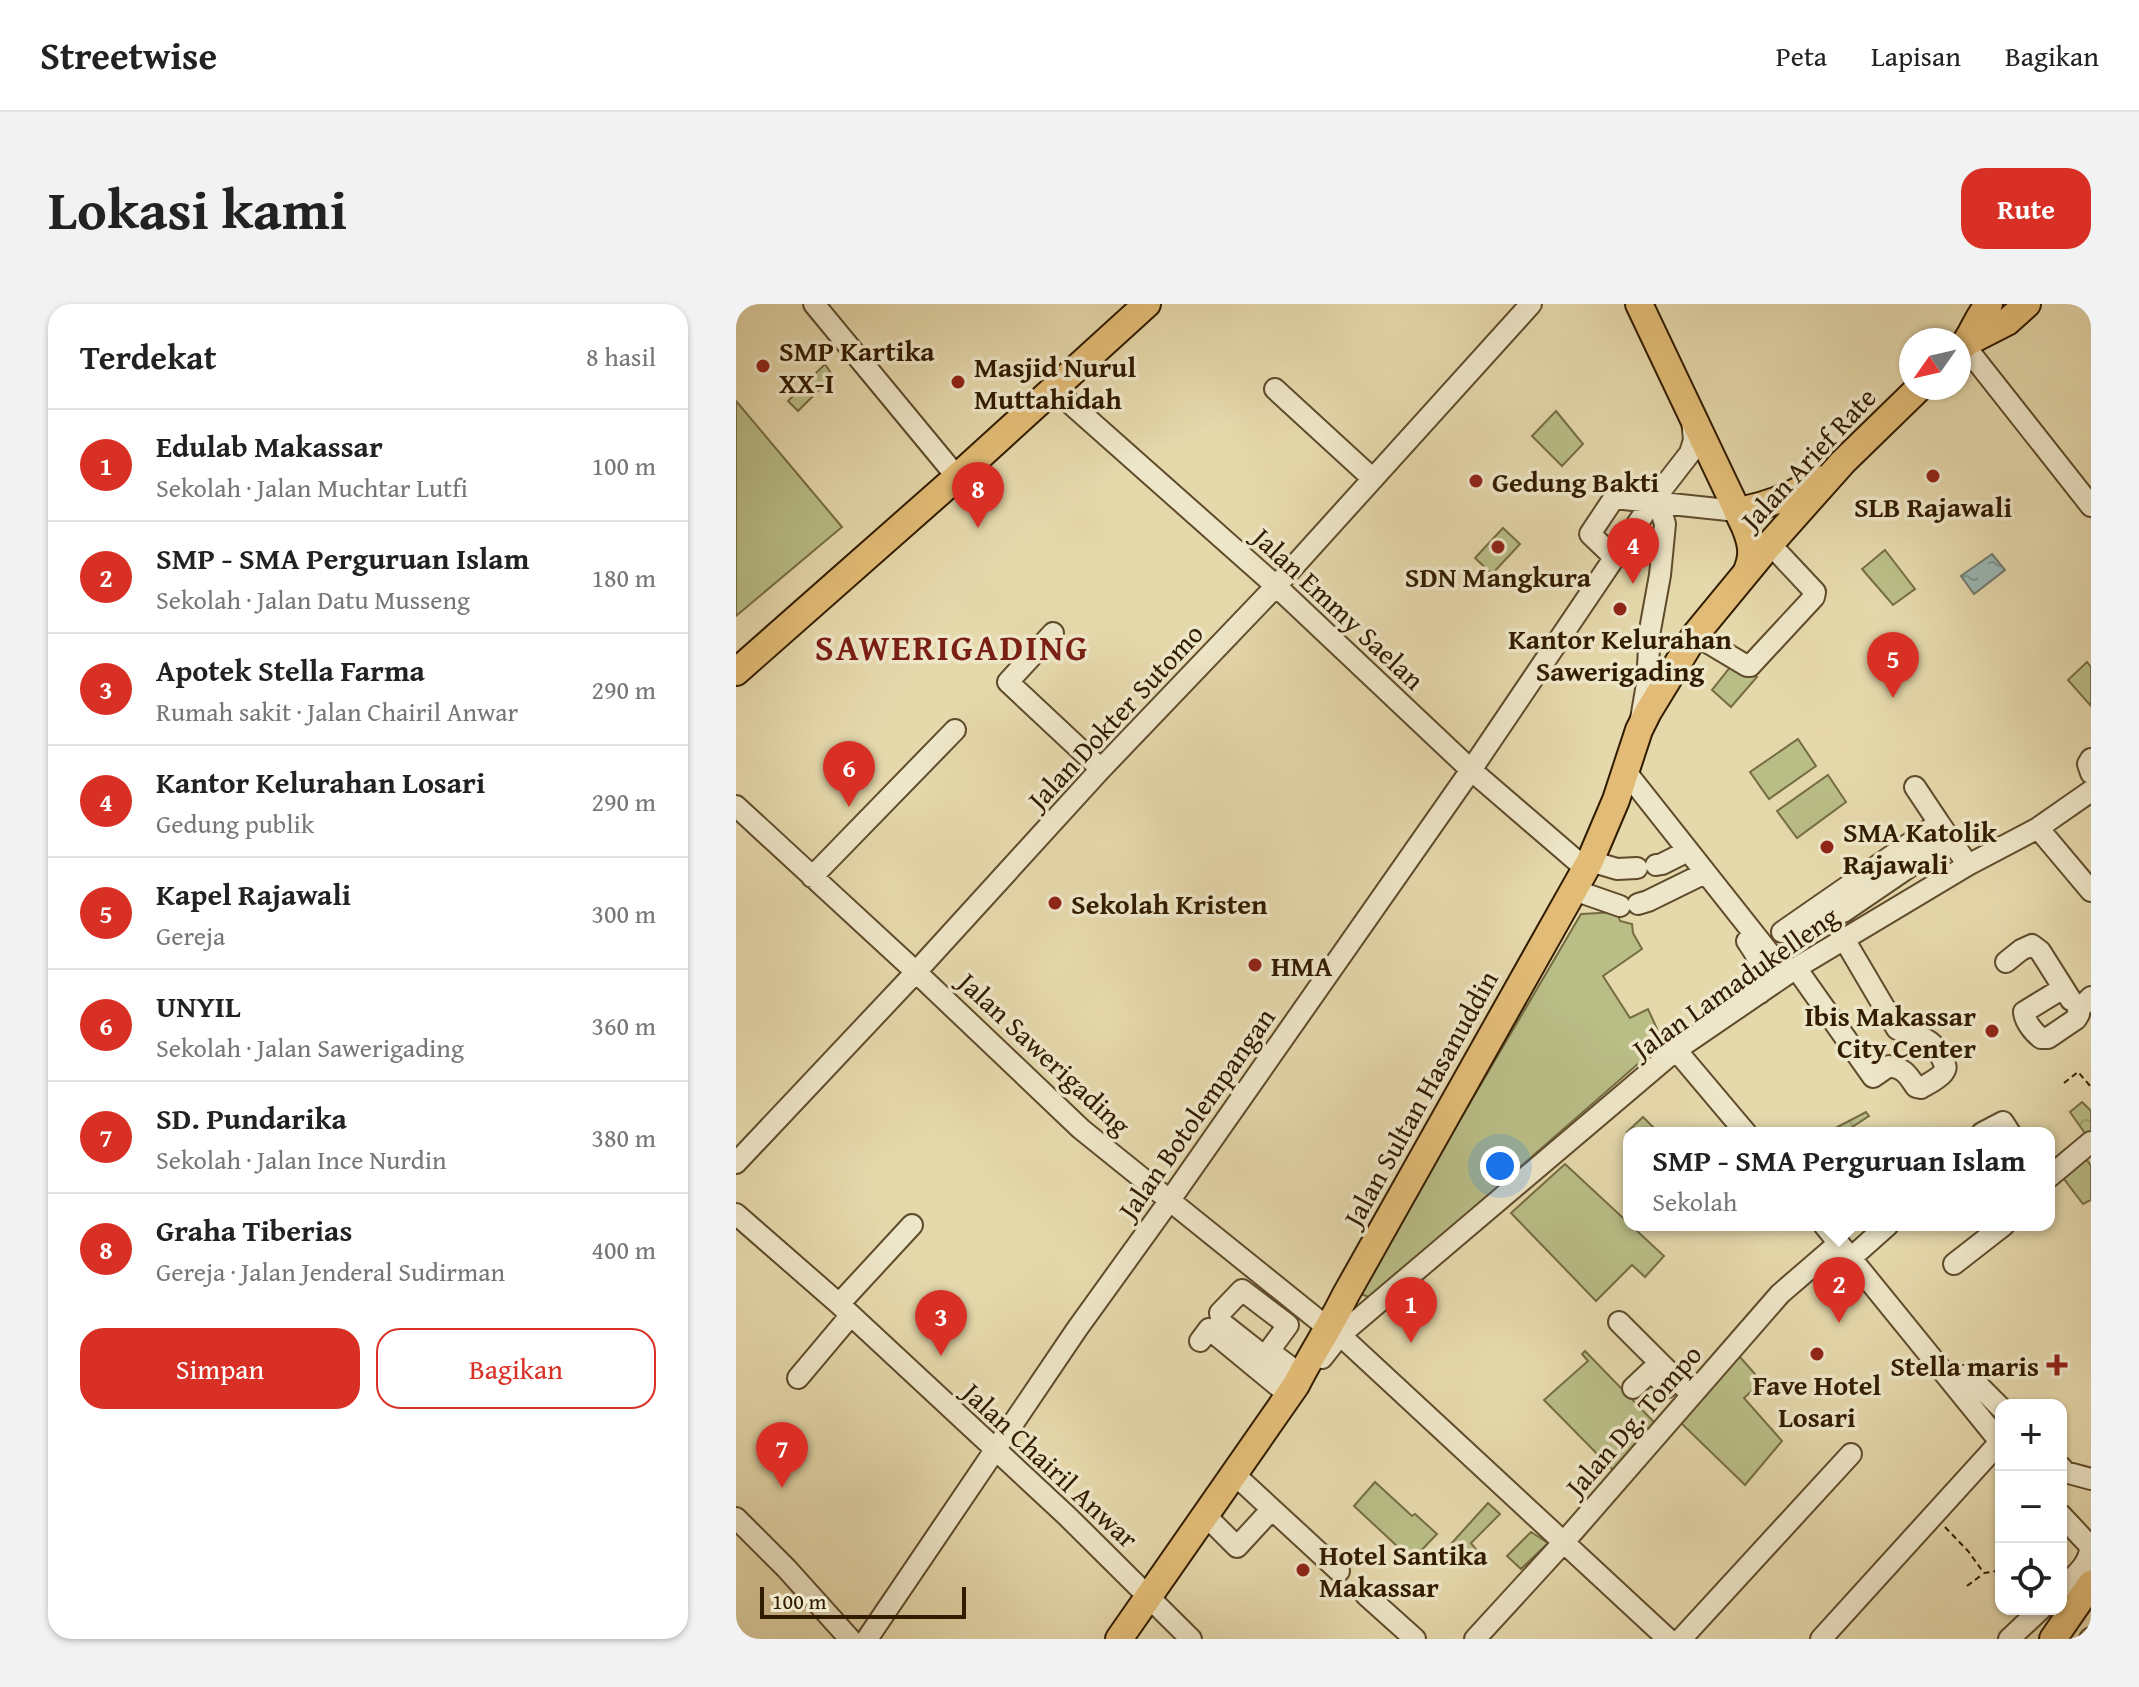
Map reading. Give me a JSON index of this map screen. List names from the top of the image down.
{
  "streets": {
    "main road": ["Jalan Arief Rate", "Jalan Sultan Hasanuddin"],
    "street": [
      "Jalan Emmy Saelan",
      "Jalan Dokter Sutomo",
      "Jalan Lamadukelleng",
      "Jalan Sawerigading",
      "Jalan Botolempangan",
      "Jalan Dg. Tompo",
      "Jalan Chairil Anwar"
    ]
  },
  "crossings": [
    ["Jalan Arief Rate", "Jalan Sultan Hasanuddin"],
    ["Jalan Emmy Saelan", "Jalan Dokter Sutomo"],
    ["Jalan Emmy Saelan", "Jalan Sultan Hasanuddin"],
    ["Jalan Emmy Saelan", "Jalan Botolempangan"],
    ["Jalan Dokter Sutomo", "Jalan Sawerigading"],
    ["Jalan Lamadukelleng", "Jalan Sawerigading"],
    ["Jalan Lamadukelleng", "Jalan Sultan Hasanuddin"],
    ["Jalan Sawerigading", "Jalan Sultan Hasanuddin"],
    ["Jalan Sawerigading", "Jalan Botolempangan"],
    ["Jalan Sawerigading", "Jalan Dg. Tompo"],
    ["Jalan Sultan Hasanuddin", "Jalan Chairil Anwar"],
    ["Jalan Botolempangan", "Jalan Chairil Anwar"]
  ],
  "districts": ["SAWERIGADING"],
  "places": {
    "other": [
      "SMP Kartika XX-I",
      "Masjid Nurul Muttahidah",
      "SLB Rajawali",
      "Gedung Bakti",
      "SDN Mangkura",
      "Kantor Kelurahan Sawerigading",
      "SMA Katolik Rajawali",
      "Sekolah Kristen",
      "HMA",
      "Ibis Makassar City Center",
      "Fave Hotel Losari",
      "Hotel Santika Makassar"
    ],
    "health": ["Stella maris"]
  },
  "scale_bar": "100 m",
  "north": "bottom left",
  "page": {
    "header": "Streetwise",
    "nav": ["Peta", "Lapisan", "Bagikan"],
    "title": "Lokasi kami",
    "buttons": [
      "Rute",
      ["Simpan", "Bagikan"]
    ],
    "heading": ["Terdekat", "8 hasil"],
    "list": [
      {
        "mark": "1",
        "name": "Edulab Makassar",
        "note": "Sekolah · Jalan Muchtar Lutfi",
        "value": "100 m"
      },
      {
        "mark": "2",
        "name": "SMP - SMA Perguruan Islam",
        "note": "Sekolah · Jalan Datu Musseng",
        "value": "180 m"
      },
      {
        "mark": "3",
        "name": "Apotek Stella Farma",
        "note": "Rumah sakit · Jalan Chairil Anwar",
        "value": "290 m"
      },
      {
        "mark": "4",
        "name": "Kantor Kelurahan Losari",
        "note": "Gedung publik",
        "value": "290 m"
      },
      {
        "mark": "5",
        "name": "Kapel Rajawali",
        "note": "Gereja",
        "value": "300 m"
      },
      {
        "mark": "6",
        "name": "UNYIL",
        "note": "Sekolah · Jalan Sawerigading",
        "value": "360 m"
      },
      {
        "mark": "7",
        "name": "SD. Pundarika",
        "note": "Sekolah · Jalan Ince Nurdin",
        "value": "380 m"
      },
      {
        "mark": "8",
        "name": "Graha Tiberias",
        "note": "Gereja · Jalan Jenderal Sudirman",
        "value": "400 m"
      }
    ],
    "pins": [
      "8",
      "4",
      "5",
      "6",
      "2",
      "1",
      "3",
      "7"
    ],
    "popup": ["SMP - SMA Perguruan Islam", "Sekolah"],
    "map_buttons": ["+", "−"],
    "scale": "100 m"
  }
}
